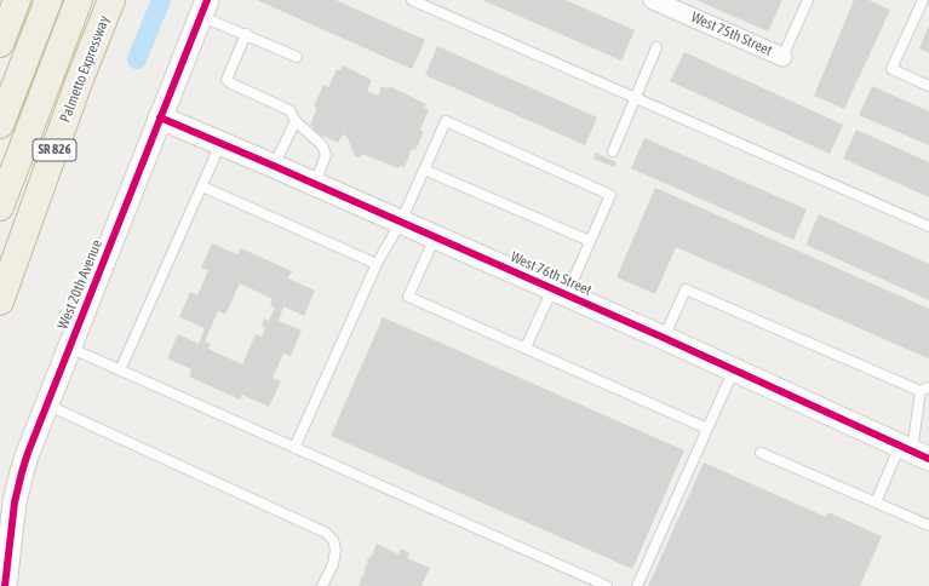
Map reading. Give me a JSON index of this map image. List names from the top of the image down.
{
  "streets": {
    "highway": ["Palmetto Expressway", "SR 826"],
    "street": ["West 75th Street", "West 76th Street", "West 20th Avenue"]
  },
  "crossings": [
    ["West 76th Street", "West 20th Avenue"]
  ]
}
